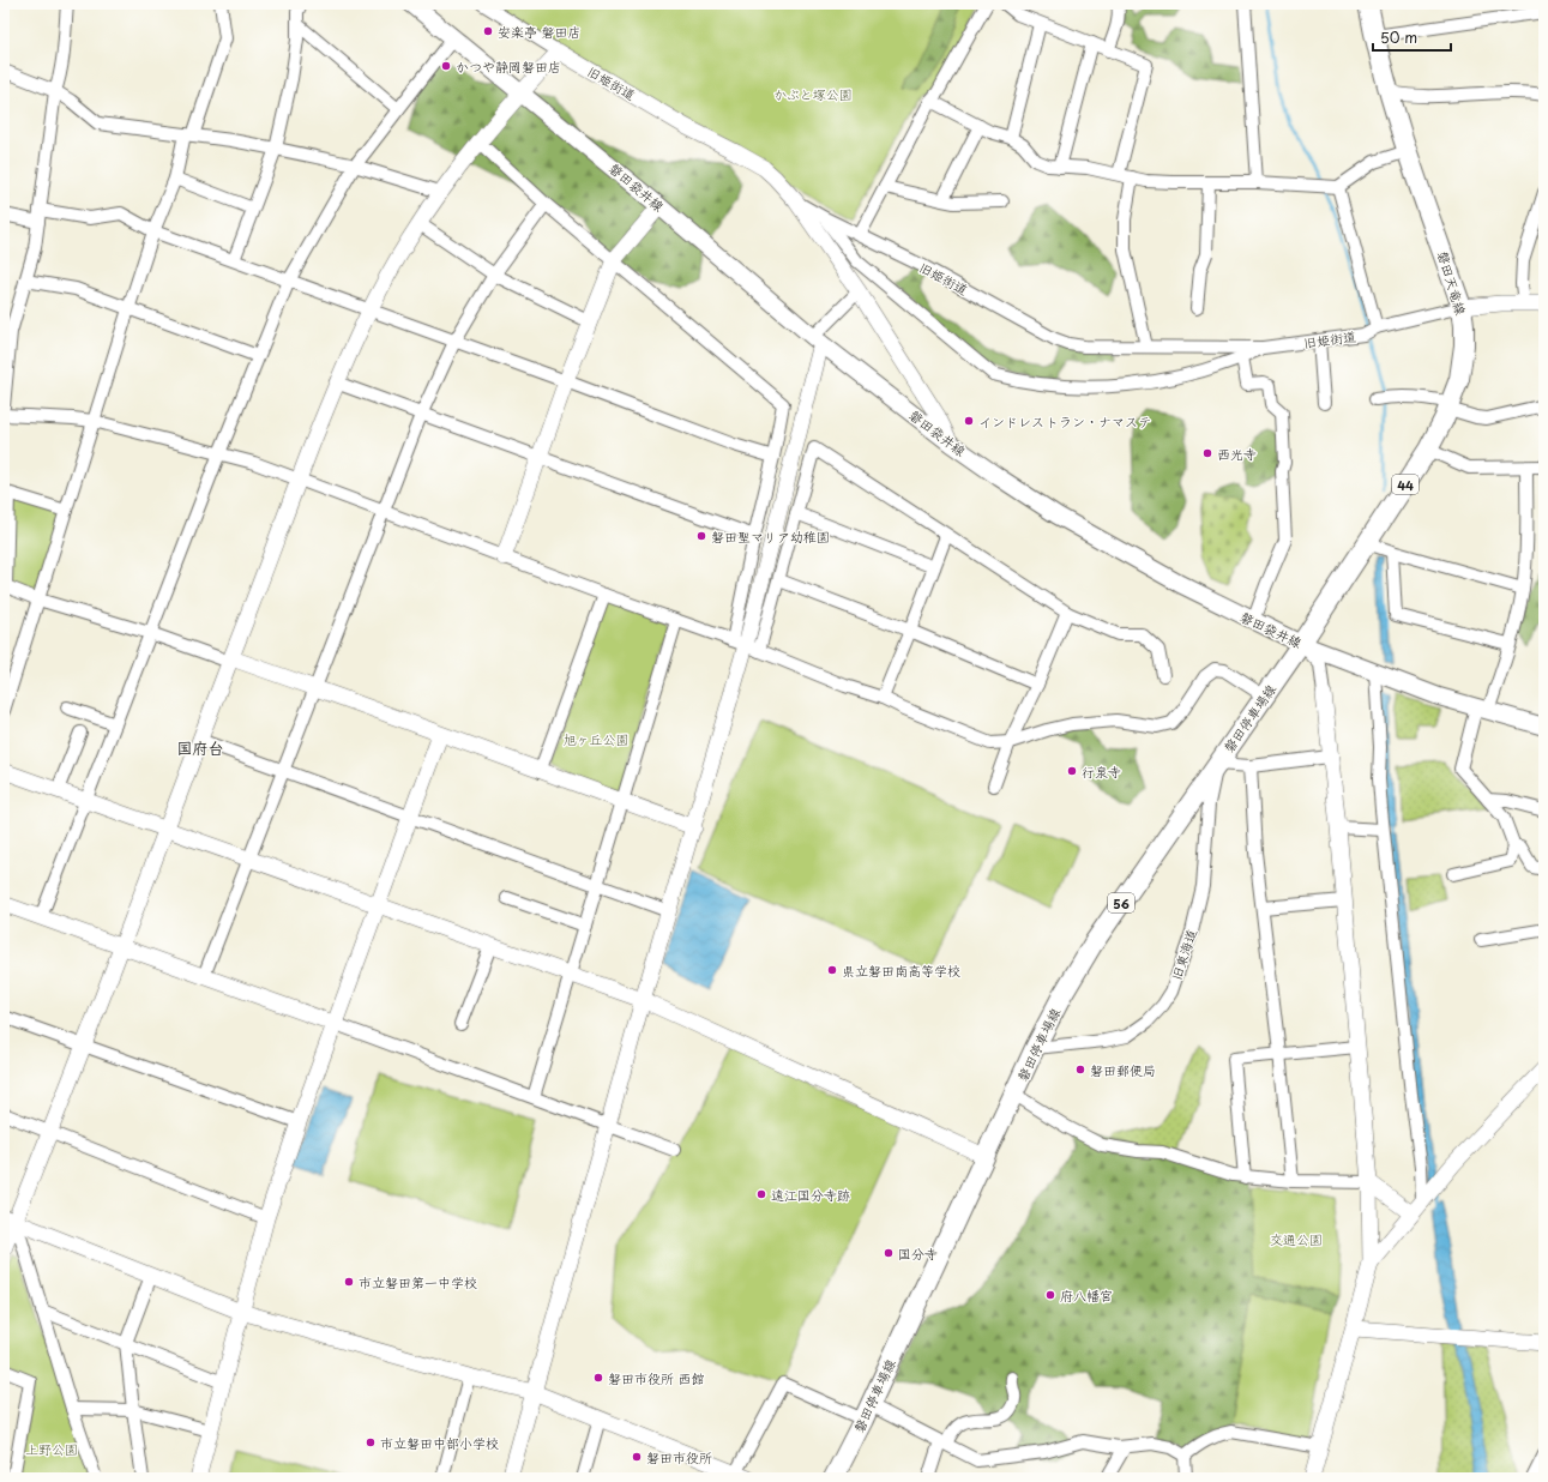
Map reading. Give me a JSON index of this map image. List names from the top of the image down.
{
  "streets": {
    "main road": [
      "磐田袋井線",
      "磐田天竜線",
      "44",
      "磐田停車場線",
      "56"
    ],
    "street": ["旧姫街道", "旧東海道"]
  },
  "crossings": [
    ["旧姫街道", "磐田天竜線"],
    ["磐田袋井線", "磐田天竜線"],
    ["磐田袋井線", "磐田停車場線"],
    ["磐田天竜線", "磐田停車場線"],
    ["磐田停車場線", "旧東海道"]
  ],
  "districts": ["国府台"],
  "parks": [
    "かぶと塚公園",
    "旭ヶ丘公園",
    "交通公園",
    "上野公園"
  ],
  "places": [
    "安楽亭 磐田店",
    "かつや静岡磐田店",
    "インドレストラン・ナマステ",
    "西光寺",
    "磐田聖マリア幼稚園",
    "行泉寺",
    "県立磐田南高等学校",
    "磐田郵便局",
    "遠江国分寺跡",
    "国分寺",
    "市立磐田第一中学校",
    "府八幡宮",
    "磐田市役所 西館",
    "市立磐田中部小学校",
    "磐田市役所"
  ],
  "scale_bar": "50 m"
}
